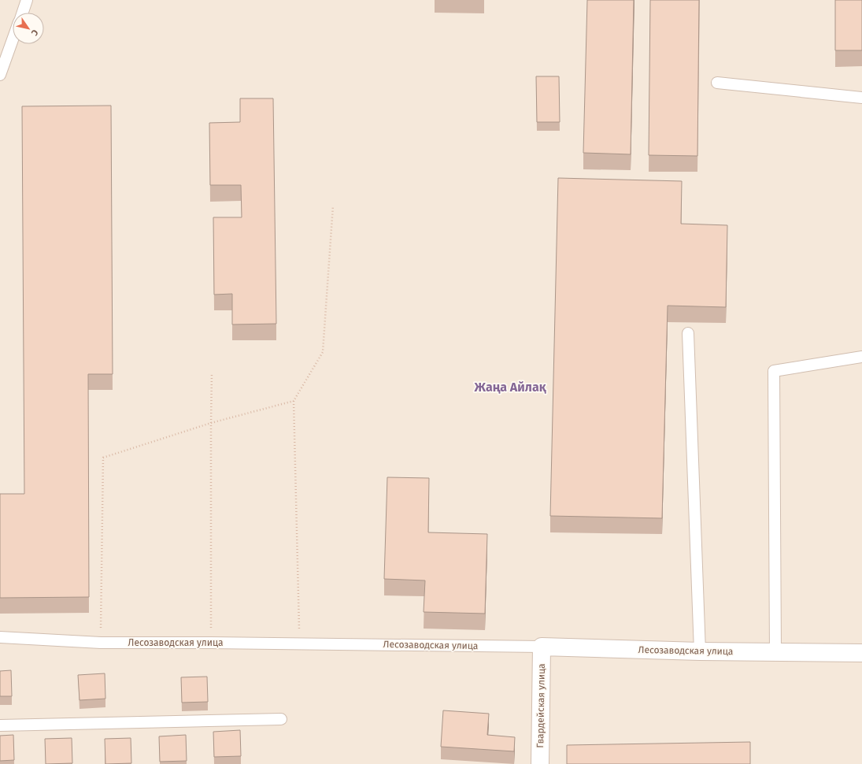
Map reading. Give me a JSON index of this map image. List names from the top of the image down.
{
  "streets": {
    "street": ["Лесозаводская улица", "Гвардейская улица"]
  },
  "crossings": [
    ["Лесозаводская улица", "Гвардейская улица"]
  ],
  "districts": ["Жаңа Айлақ"],
  "north": "bottom right"
}
